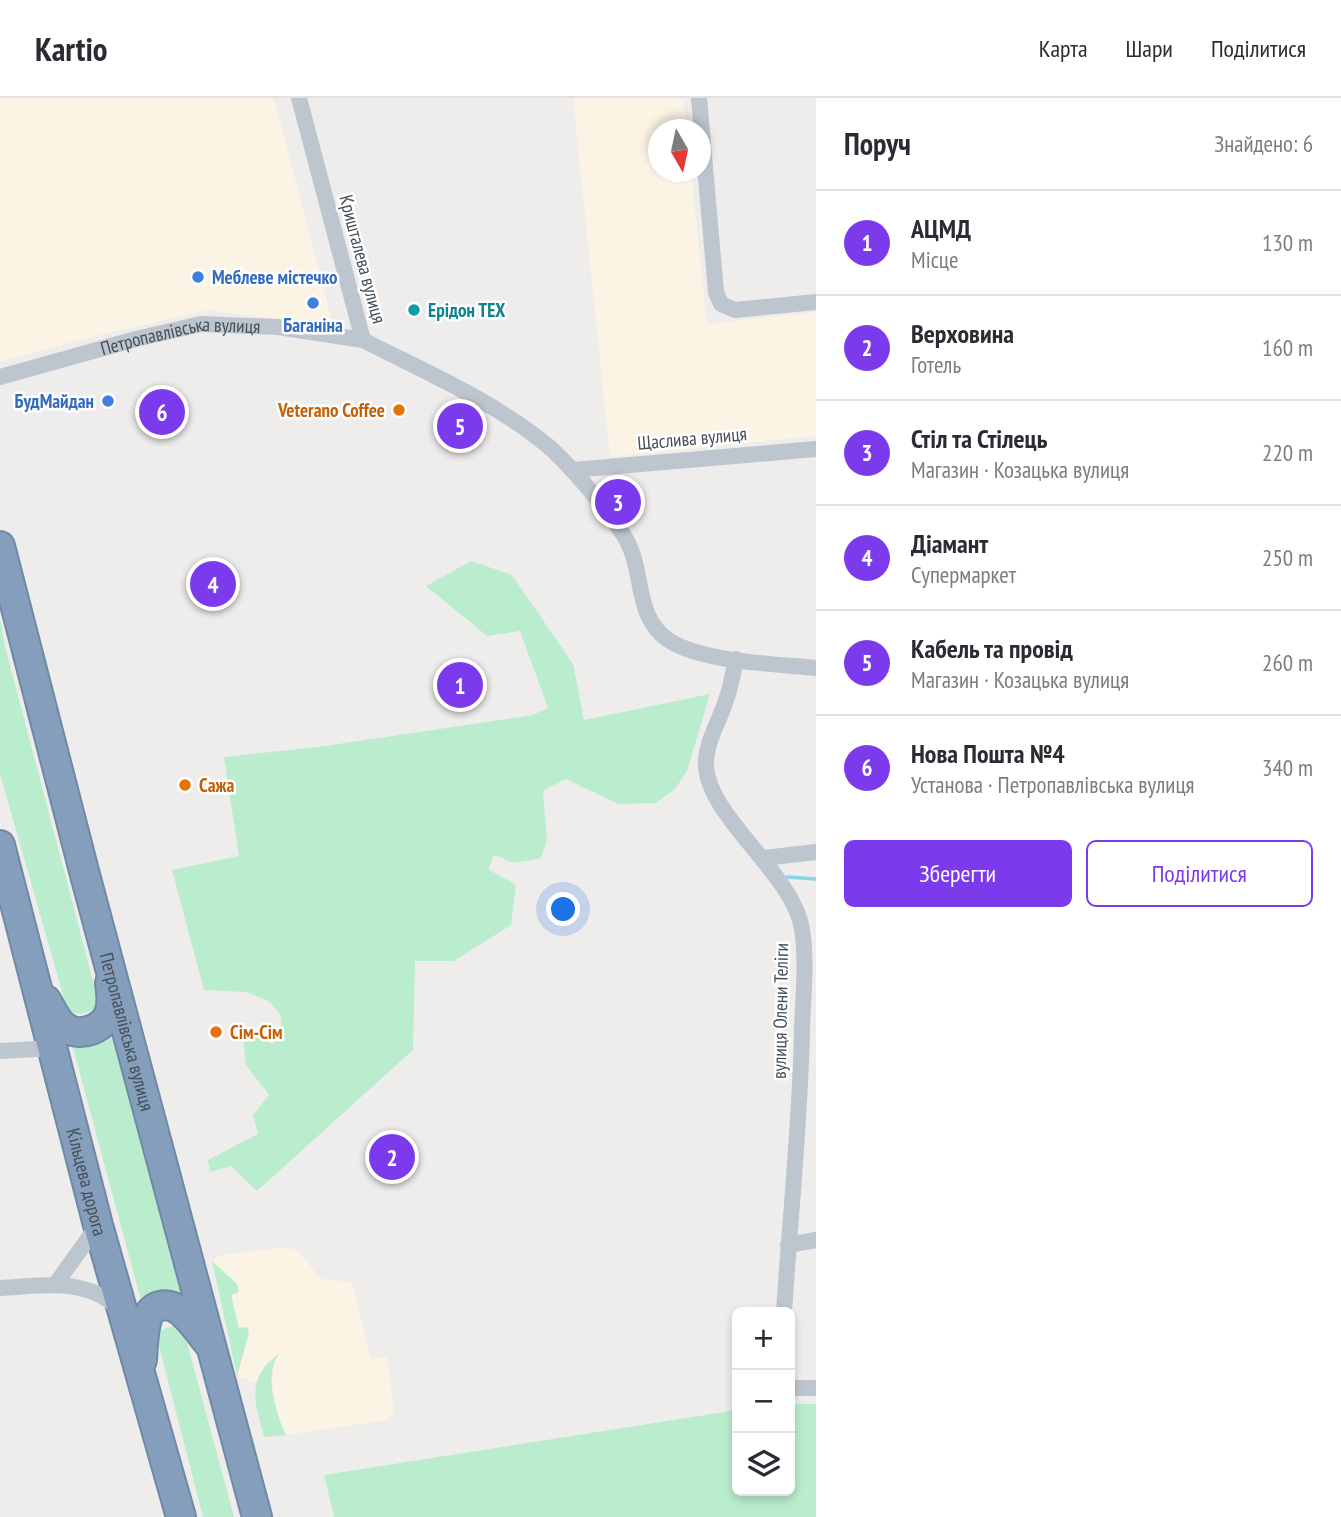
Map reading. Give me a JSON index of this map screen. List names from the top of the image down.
{
  "streets": {
    "highway": ["Петропавлівська вулиця", "Кільцева дорога"],
    "street": ["Кришталева вулиця", "Щаслива вулиця", "вулиця Олени Теліги"]
  },
  "crossings": [
    ["Кришталева вулиця", "Петропавлівська вулиця"],
    ["Кришталева вулиця", "Щаслива вулиця"],
    ["Кришталева вулиця", "вулиця Олени Теліги"]
  ],
  "places": [
    "Меблеве містечко",
    "Баганіна",
    "Ерідон ТЕХ",
    "БудМайдан",
    "Veterano Coffee",
    "Сажа",
    "Сім-Сім"
  ],
  "north": "bottom",
  "page": {
    "header": "Kartio",
    "nav": ["Карта", "Шари", "Поділитися"],
    "heading": ["Поруч", "Знайдено: 6"],
    "list": [
      {
        "mark": "1",
        "name": "АЦМД",
        "note": "Місце",
        "value": "130 m"
      },
      {
        "mark": "2",
        "name": "Верховина",
        "note": "Готель",
        "value": "160 m"
      },
      {
        "mark": "3",
        "name": "Стіл та Стілець",
        "note": "Магазин · Козацька вулиця",
        "value": "220 m"
      },
      {
        "mark": "4",
        "name": "Діамант",
        "note": "Супермаркет",
        "value": "250 m"
      },
      {
        "mark": "5",
        "name": "Кабель та провід",
        "note": "Магазин · Козацька вулиця",
        "value": "260 m"
      },
      {
        "mark": "6",
        "name": "Нова Пошта №4",
        "note": "Установа · Петропавлівська вулиця",
        "value": "340 m"
      }
    ],
    "pins": [
      "6",
      "5",
      "3",
      "4",
      "1",
      "2"
    ],
    "buttons": ["Зберегти", "Поділитися"],
    "map_buttons": ["+", "−"]
  }
}
